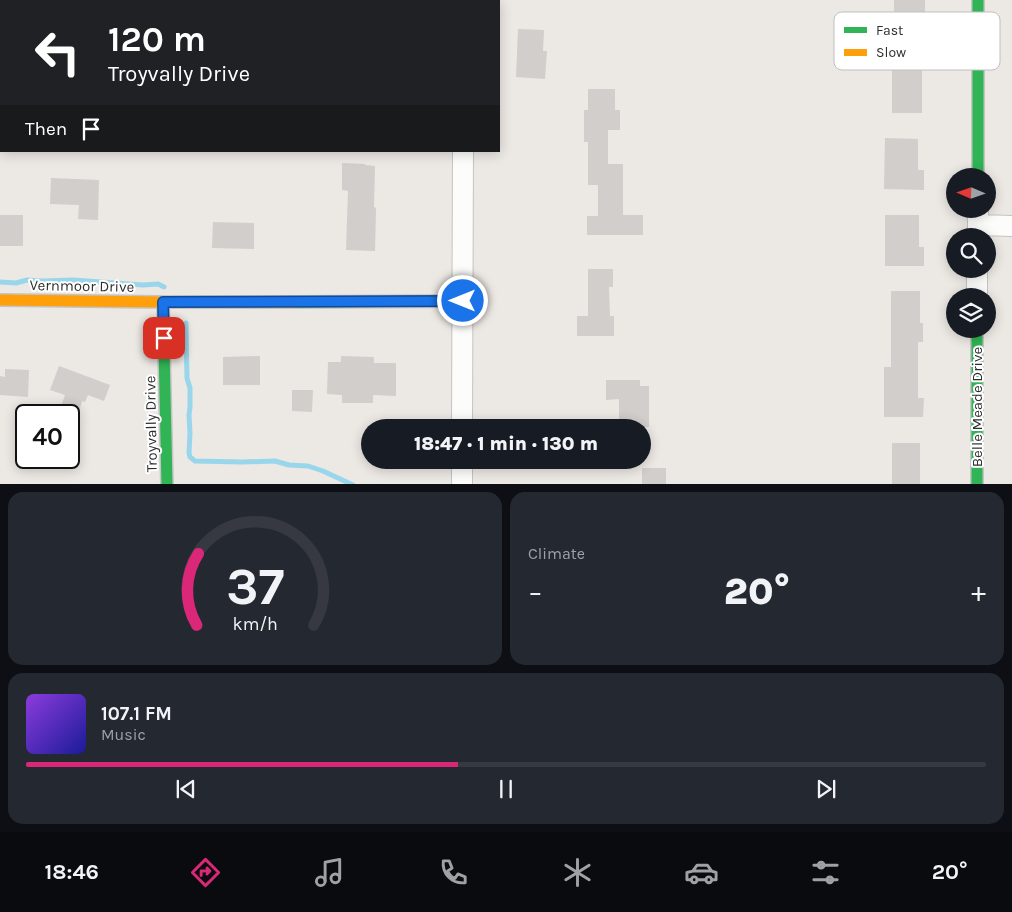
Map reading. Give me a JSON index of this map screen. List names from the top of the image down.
{
  "streets": {
    "street": ["Vernmoor Drive", "Belle Meade Drive", "Troyvally Drive"]
  },
  "crossings": [
    ["Vernmoor Drive", "Troyvally Drive"]
  ],
  "legend": ["Fast", "Slow"],
  "north": "left",
  "page": {
    "turn": ["120 m", "Troyvally Drive"],
    "then": "Then",
    "limit": "40",
    "trip": "18:47 · 1 min · 130 m",
    "tile": "Climate",
    "heat": ["−", "20°", "+"],
    "song": ["107.1 FM", "Music"],
    "tabs": ["18:46", "20°"],
    "gauge": ["37", "km/h"]
  }
}
